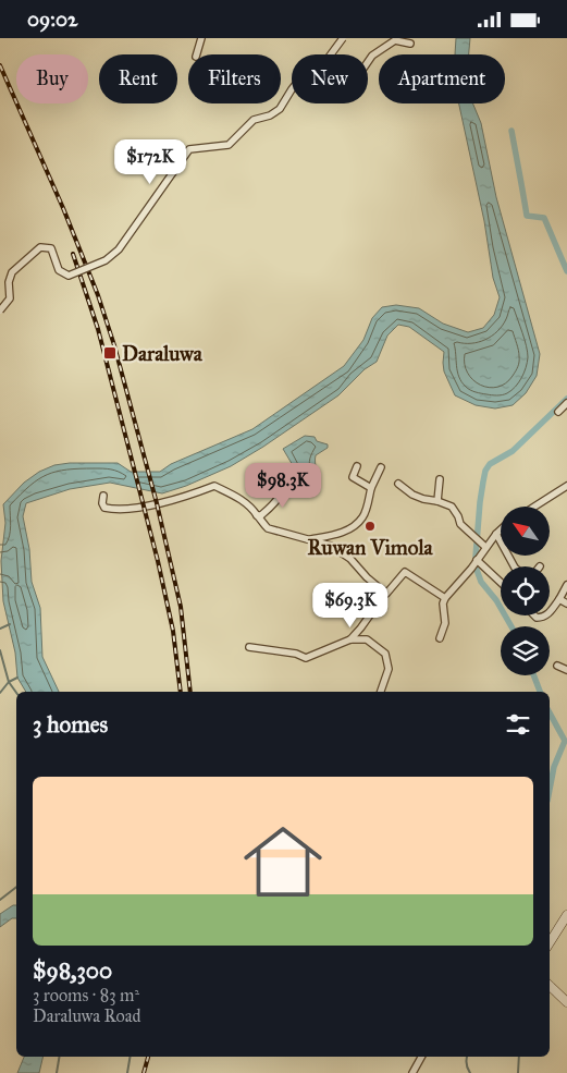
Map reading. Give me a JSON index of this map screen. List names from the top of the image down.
{
  "places": {
    "transit": ["Daraluwa"],
    "other": ["Ruwan Vimola"]
  },
  "north": "top left",
  "page": {
    "status": "09:02",
    "chip": [
      "Buy",
      "Rent",
      "Filters",
      "New",
      "Apartment"
    ],
    "price": ["$172K", "$98.3K", "$69.3K"],
    "heading": "3 homes",
    "list": [
      {
        "name": "$98,300",
        "note": "3 rooms · 83 m² · Daraluwa Road"
      }
    ]
  }
}
